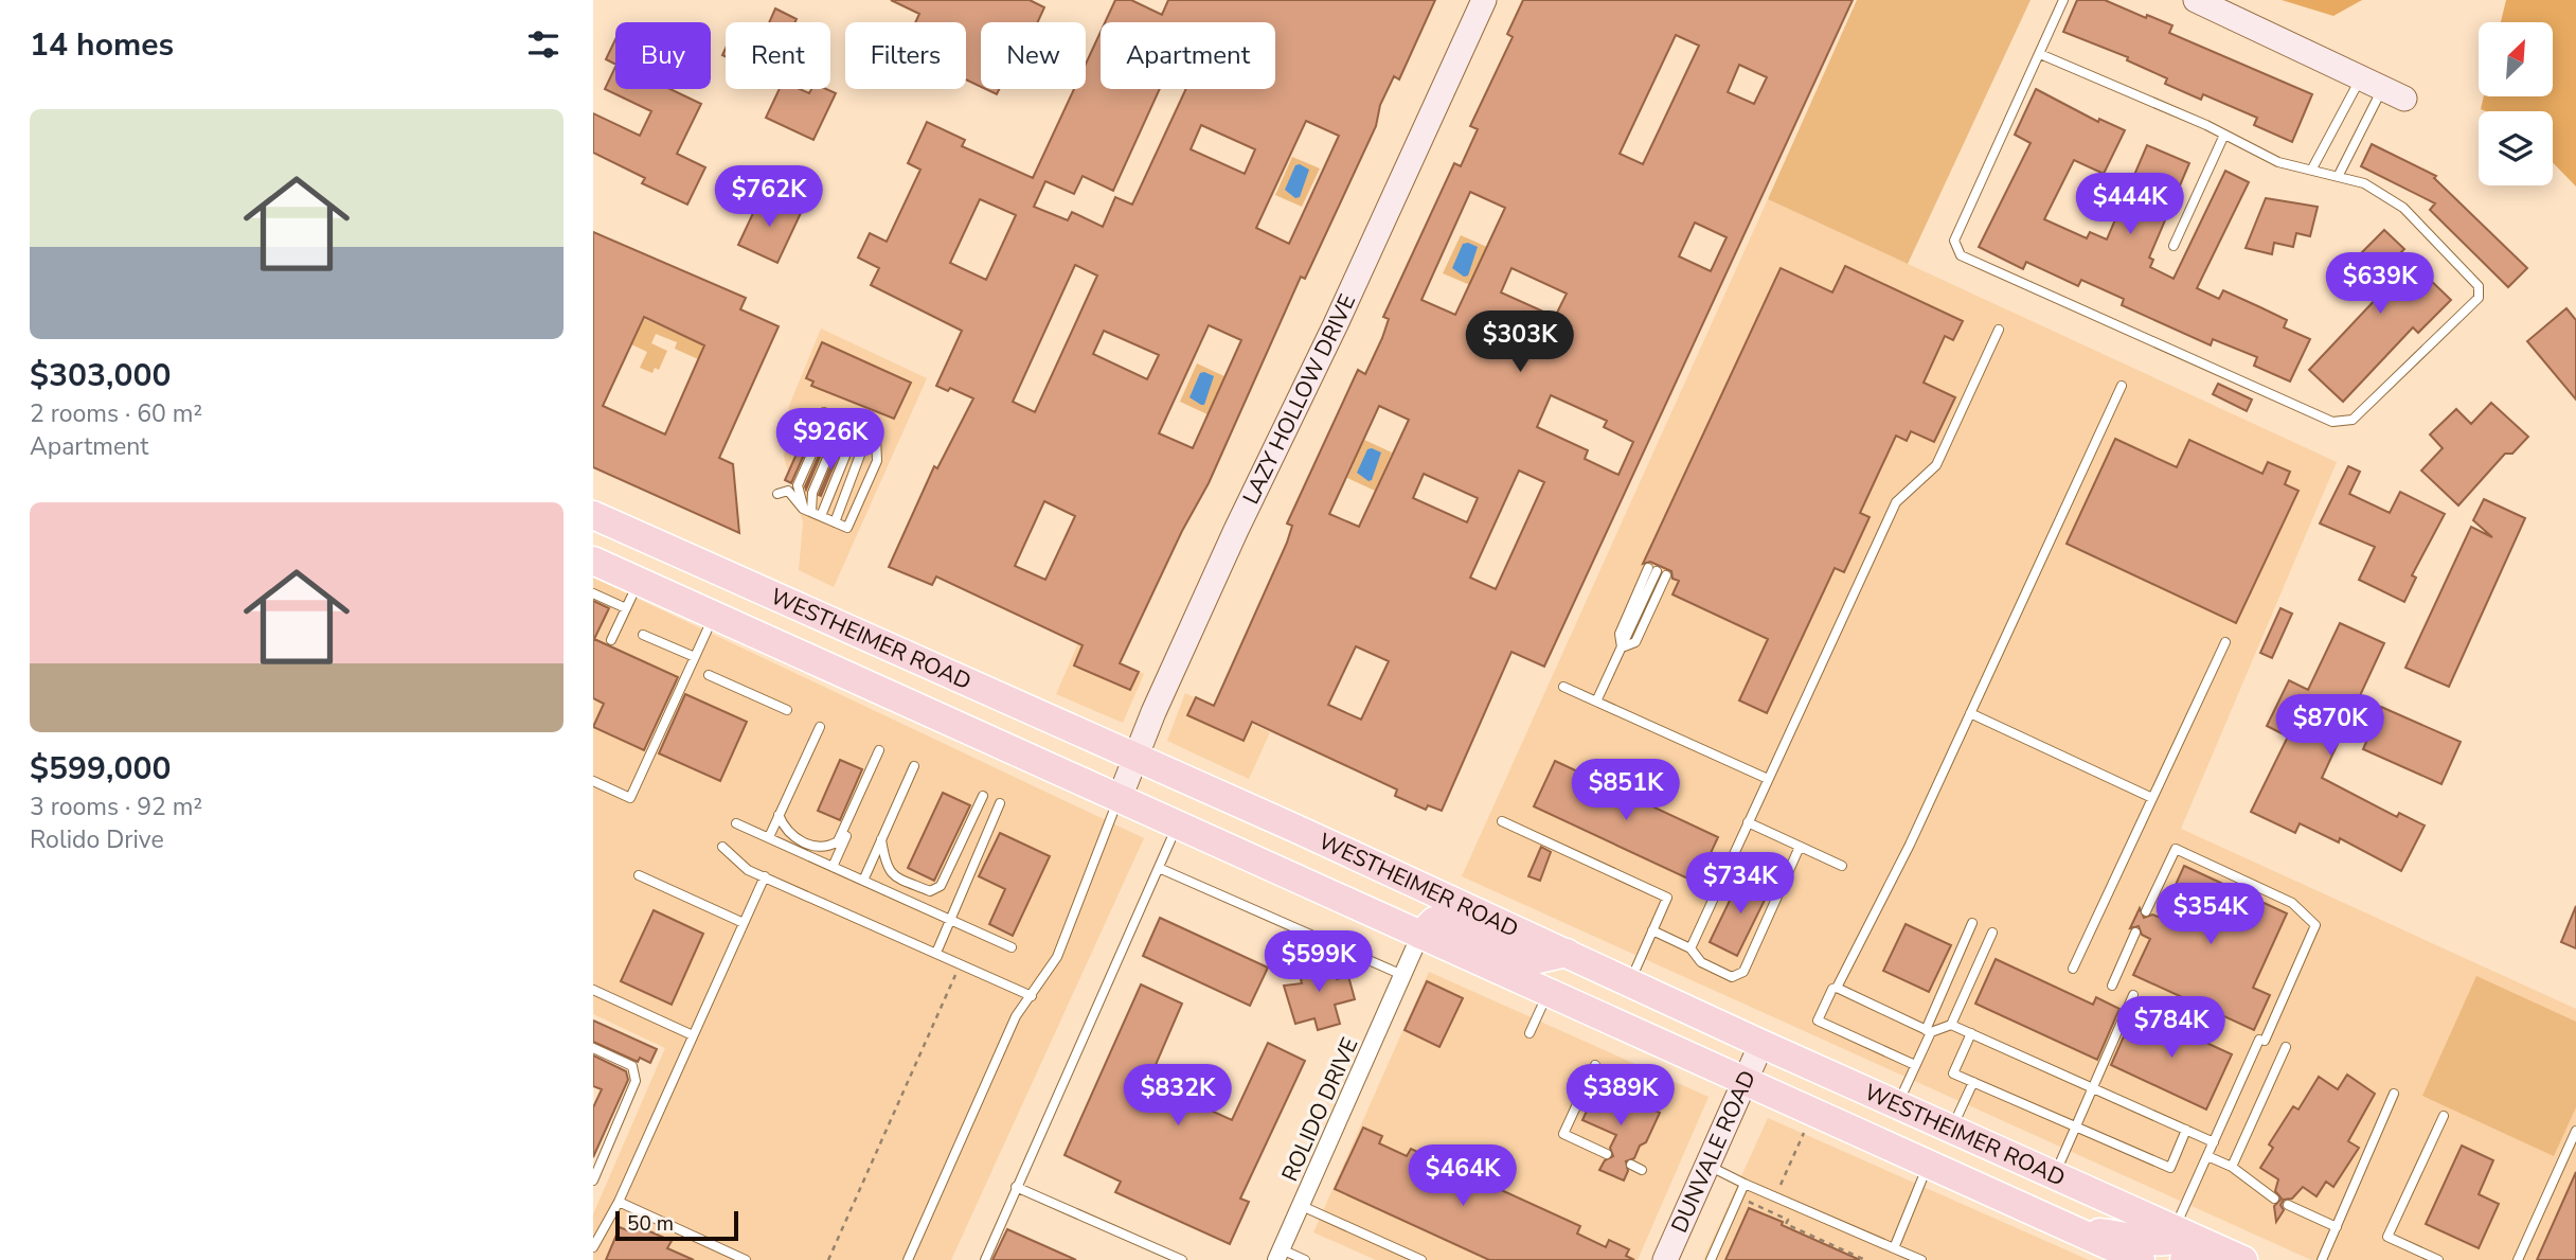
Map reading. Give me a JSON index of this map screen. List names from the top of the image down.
{
  "streets": {
    "main road": ["WESTHEIMER ROAD"],
    "street": ["LAZY HOLLOW DRIVE", "ROLIDO DRIVE", "DUNVALE ROAD"]
  },
  "crossings": [
    ["LAZY HOLLOW DRIVE", "WESTHEIMER ROAD"],
    ["WESTHEIMER ROAD", "ROLIDO DRIVE"],
    ["WESTHEIMER ROAD", "DUNVALE ROAD"]
  ],
  "scale_bar": "50 m",
  "north": "top right",
  "page": {
    "heading": "14 homes",
    "chip": [
      "Buy",
      "Rent",
      "Filters",
      "New",
      "Apartment"
    ],
    "list": [
      {
        "name": "$303,000",
        "note": "2 rooms · 60 m² · Apartment"
      },
      {
        "name": "$599,000",
        "note": "3 rooms · 92 m² · Rolido Drive"
      }
    ],
    "price": [
      "$762K",
      "$444K",
      "$639K",
      "$303K",
      "$926K",
      "$870K",
      "$851K",
      "$734K",
      "$354K",
      "$599K",
      "$784K",
      "$832K",
      "$389K",
      "$464K"
    ],
    "scale": "50 m"
  }
}
